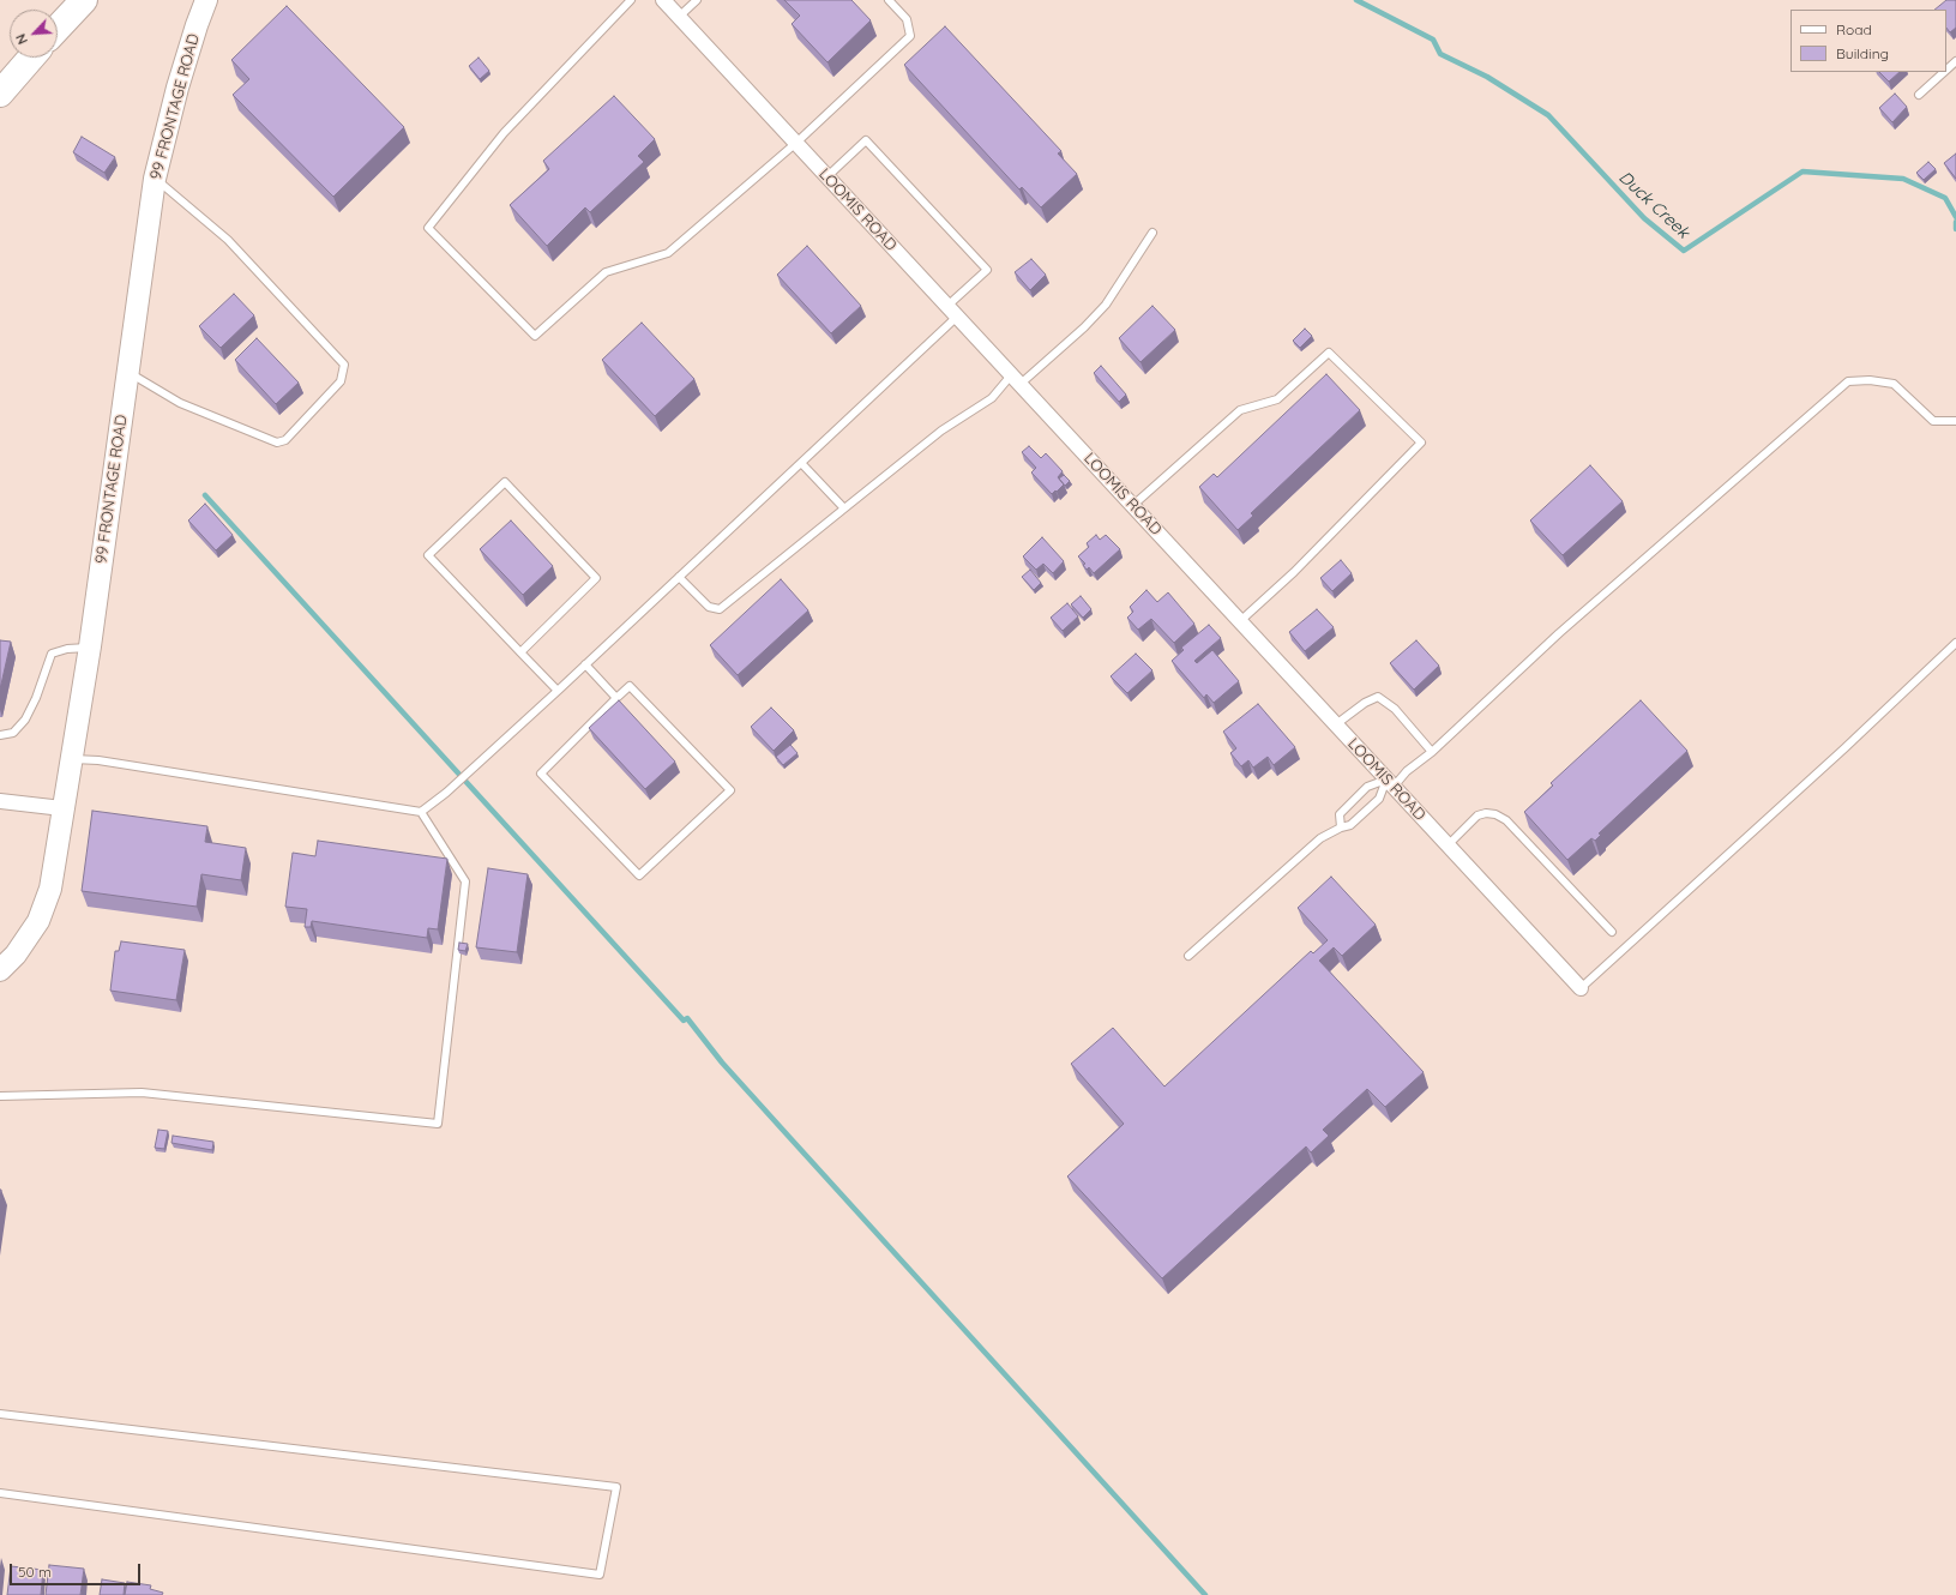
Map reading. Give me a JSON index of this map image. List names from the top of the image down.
{
  "streets": {
    "street": ["99 FRONTAGE ROAD", "LOOMIS ROAD"]
  },
  "water": ["Duck Creek"],
  "legend": ["Road", "Building"],
  "scale_bar": "50 m",
  "north": "bottom left"
}
